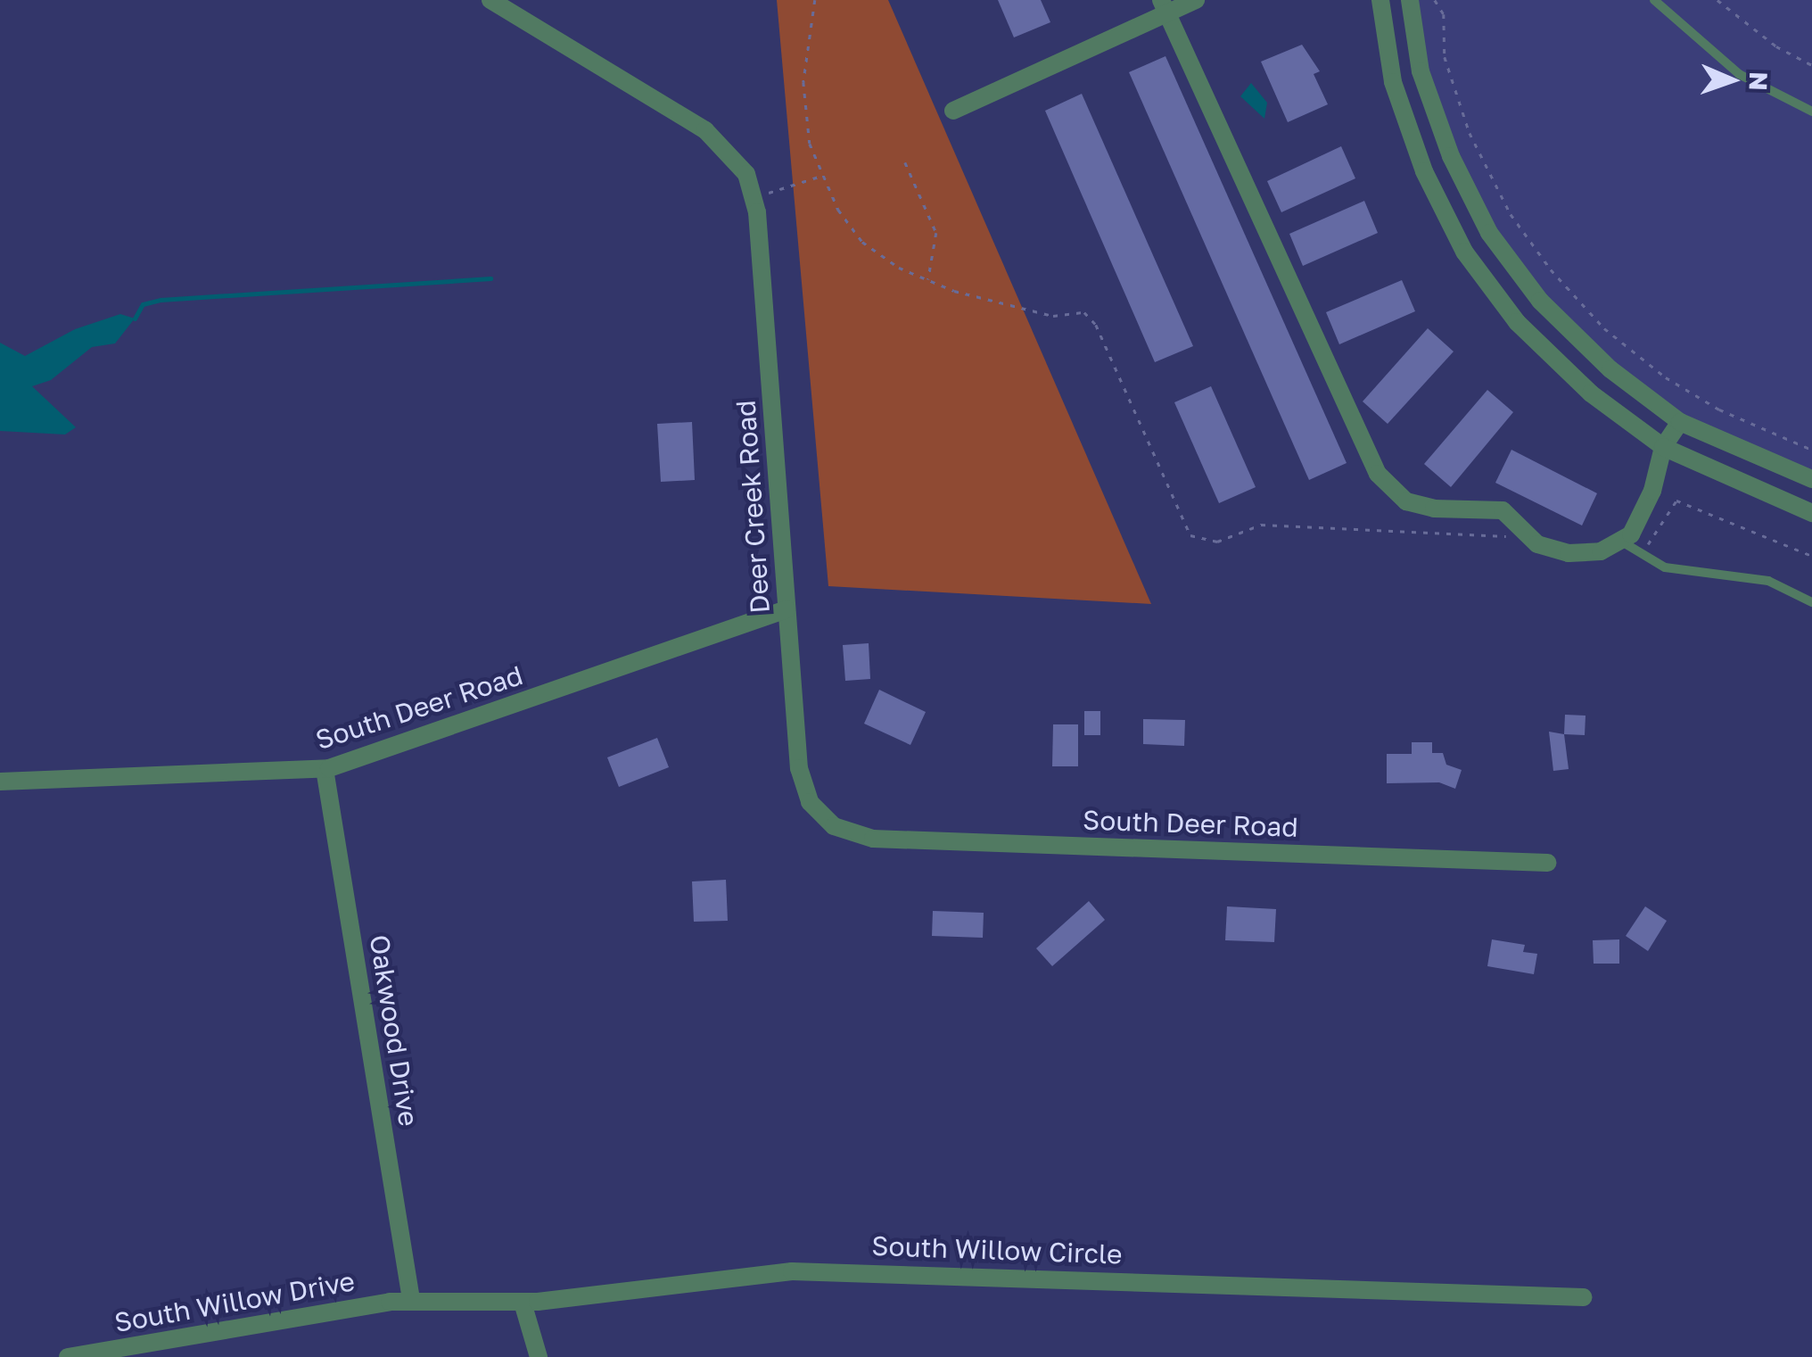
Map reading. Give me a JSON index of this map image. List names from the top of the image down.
{
  "streets": {
    "street": [
      "Deer Creek Road",
      "South Deer Road",
      "Oakwood Drive",
      "South Willow Circle",
      "South Willow Drive"
    ]
  },
  "crossings": [
    ["Deer Creek Road", "South Deer Road"],
    ["South Deer Road", "Oakwood Drive"],
    ["Oakwood Drive", "South Willow Circle"],
    ["Oakwood Drive", "South Willow Drive"],
    ["South Willow Circle", "South Willow Drive"]
  ],
  "north": "right"
}
